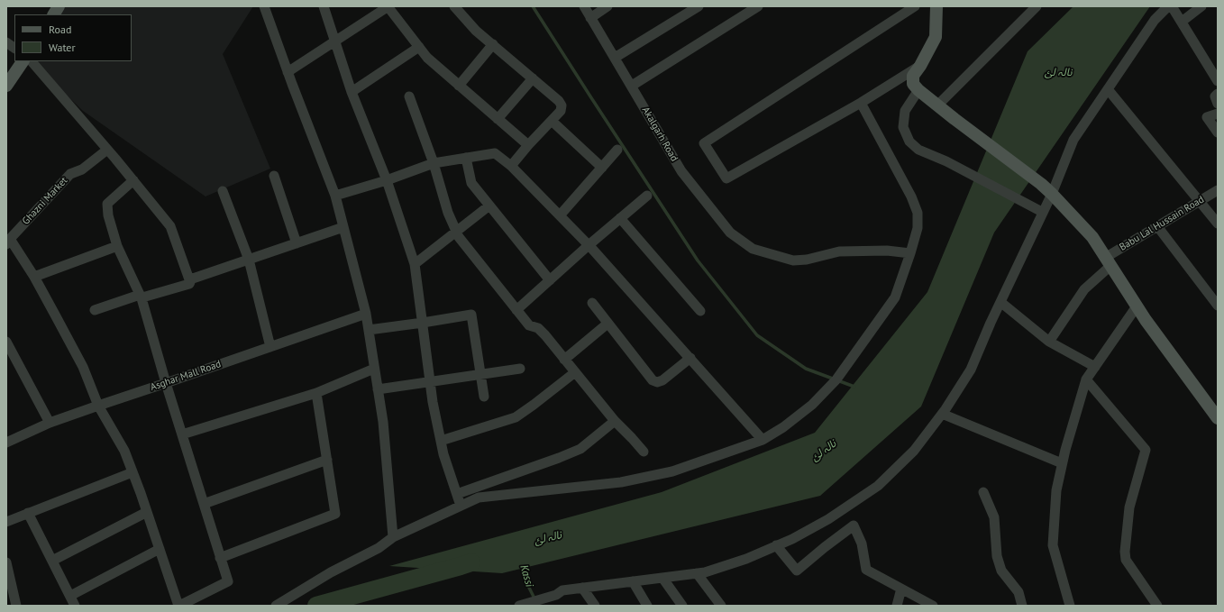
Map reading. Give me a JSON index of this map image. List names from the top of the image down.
{
  "streets": {
    "street": [
      "Akalgarh Road",
      "Ghazni Market",
      "Babu Lal Hussain Road",
      "Asghar Mall Road"
    ]
  },
  "water": ["نالہ لئ", "Kassi"],
  "legend": ["Road", "Water"]
}
